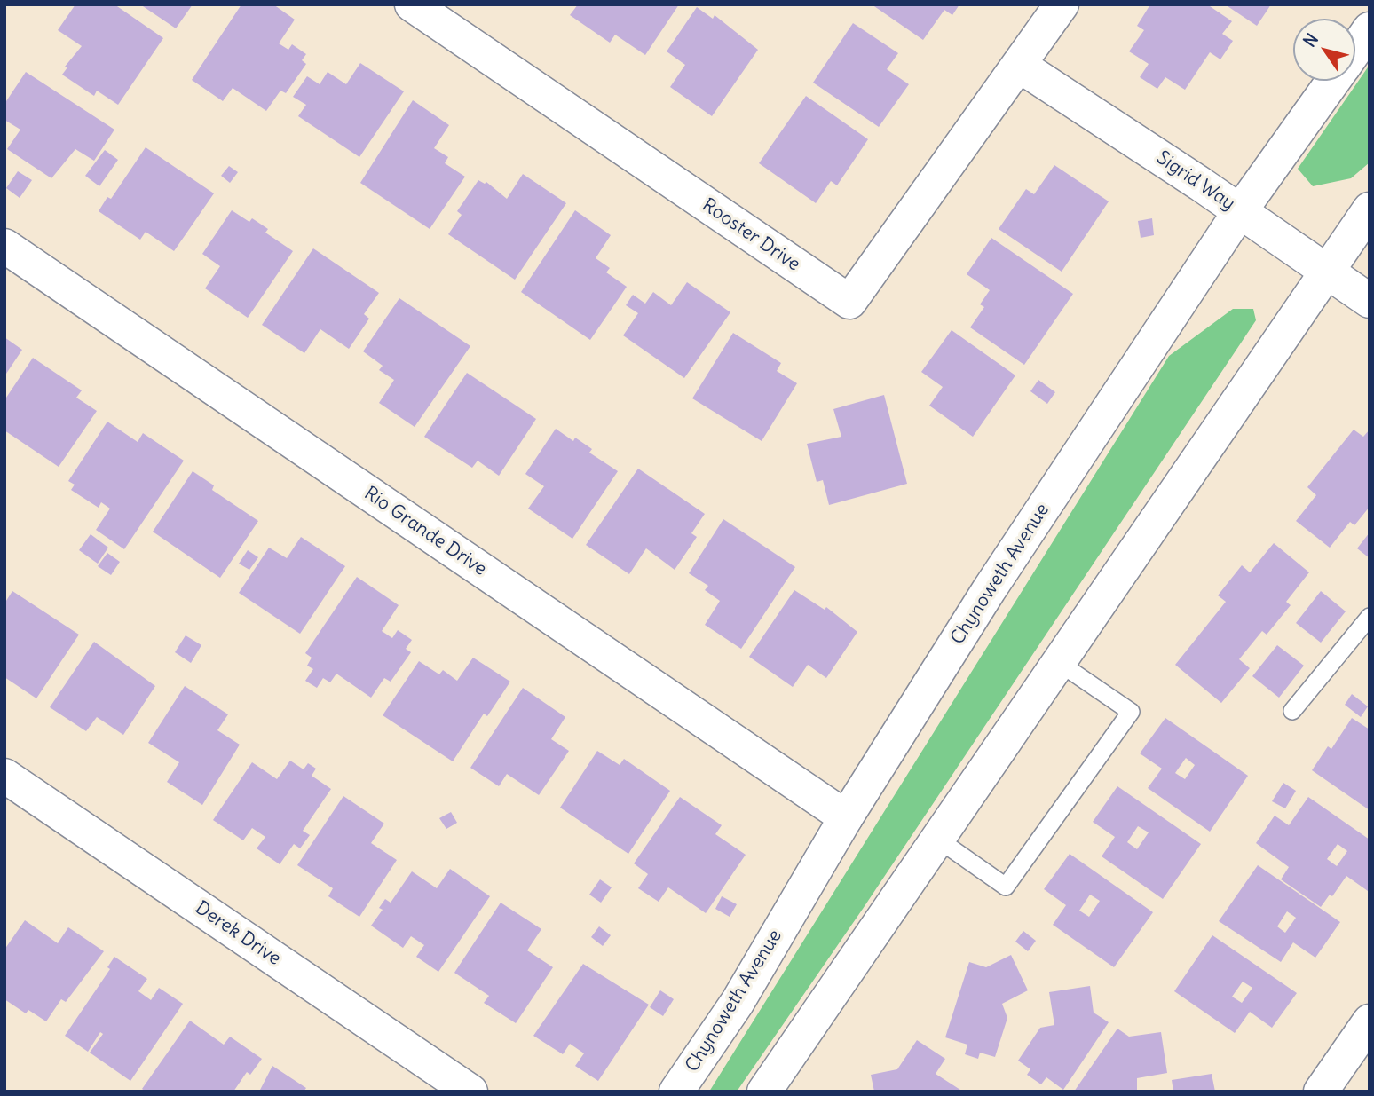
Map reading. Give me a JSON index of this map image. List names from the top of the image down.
{
  "streets": {
    "street": [
      "Sigrid Way",
      "Rooster Drive",
      "Rio Grande Drive",
      "Chynoweth Avenue",
      "Derek Drive"
    ]
  },
  "crossings": [
    ["Sigrid Way", "Rooster Drive"],
    ["Sigrid Way", "Chynoweth Avenue"],
    ["Rio Grande Drive", "Chynoweth Avenue"]
  ],
  "north": "top left"
}
